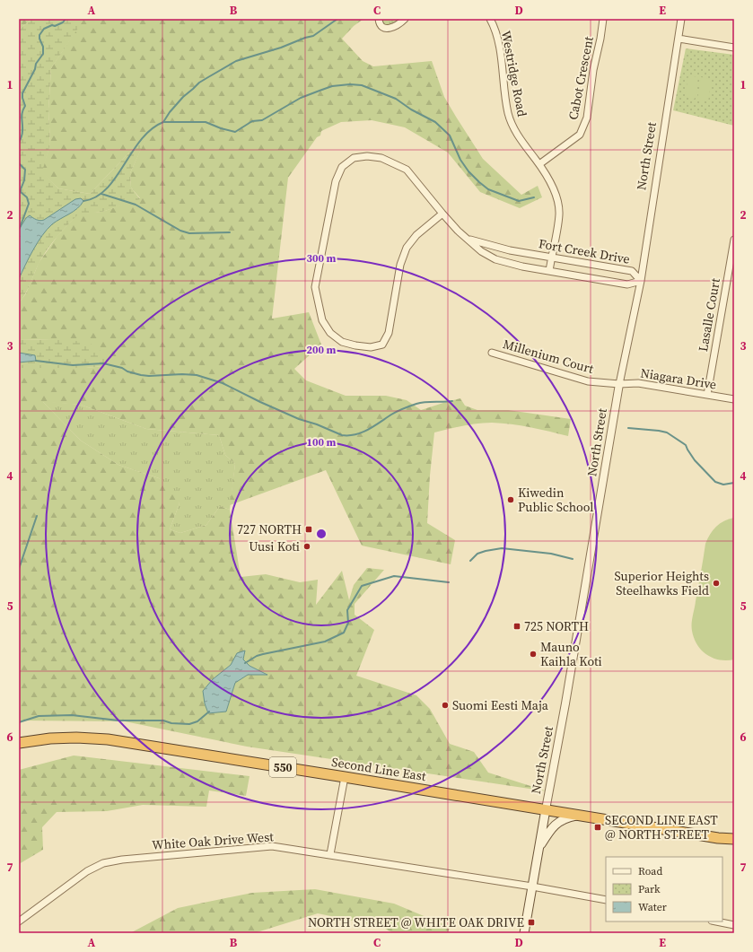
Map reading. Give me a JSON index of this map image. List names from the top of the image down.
{
  "streets": {
    "highway": ["550", "Second Line East"],
    "main road": ["North Street"],
    "street": [
      "Westridge Road",
      "Cabot Crescent",
      "Fort Creek Drive",
      "Lasalle Court",
      "Millenium Court",
      "Niagara Drive",
      "White Oak Drive West"
    ]
  },
  "crossings": [
    ["Westridge Road", "Cabot Crescent"],
    ["Westridge Road", "Fort Creek Drive"],
    ["North Street", "Fort Creek Drive"],
    ["North Street", "Millenium Court"],
    ["North Street", "Niagara Drive"],
    ["North Street", "Second Line East"],
    ["North Street", "White Oak Drive West"],
    ["Lasalle Court", "Niagara Drive"],
    ["Millenium Court", "Niagara Drive"]
  ],
  "places": {
    "other": [
      "Kiwedin Public School",
      "Uusi Koti",
      "Superior Heights Steelhawks Field",
      "Mauno Kaihla Koti",
      "Suomi Eesti Maja"
    ],
    "transit": [
      "727 NORTH",
      "725 NORTH",
      "SECOND LINE EAST @ NORTH STREET",
      "NORTH STREET @ WHITE OAK DRIVE"
    ]
  },
  "legend": ["Road", "Park", "Water"],
  "grid": {
    "columns": [
      "A",
      "B",
      "C",
      "D",
      "E"
    ],
    "rows": [
      "1",
      "2",
      "3",
      "4",
      "5",
      "6",
      "7"
    ]
  },
  "rings": ["300 m", "200 m", "100 m"]
}
